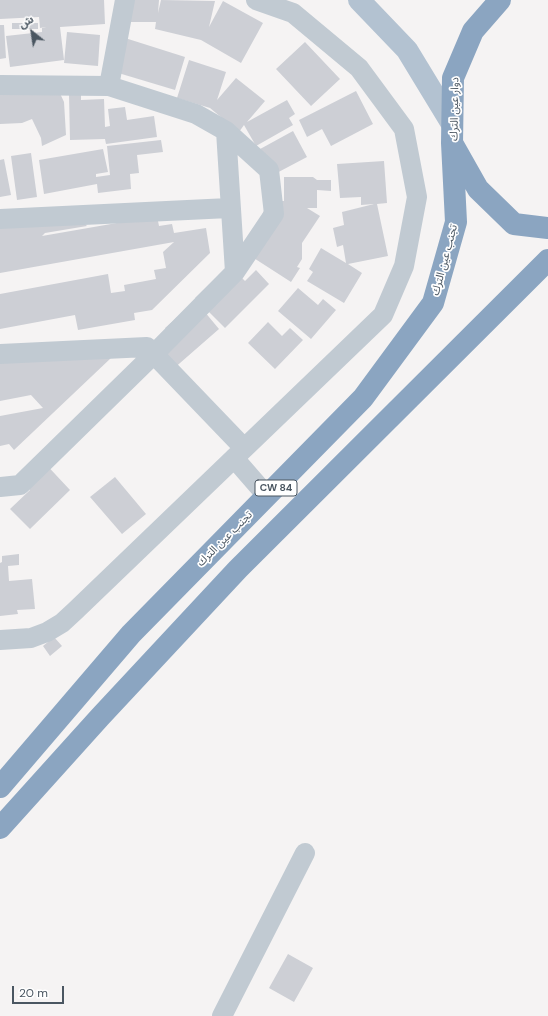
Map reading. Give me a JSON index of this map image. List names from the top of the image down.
{
  "streets": {
    "highway": ["دوار عين الترك", "تجنب عين الترك", "CW 84"]
  },
  "crossings": [
    ["دوار عين الترك", "تجنب عين الترك"]
  ],
  "scale_bar": "20 m",
  "north": "top left"
}
